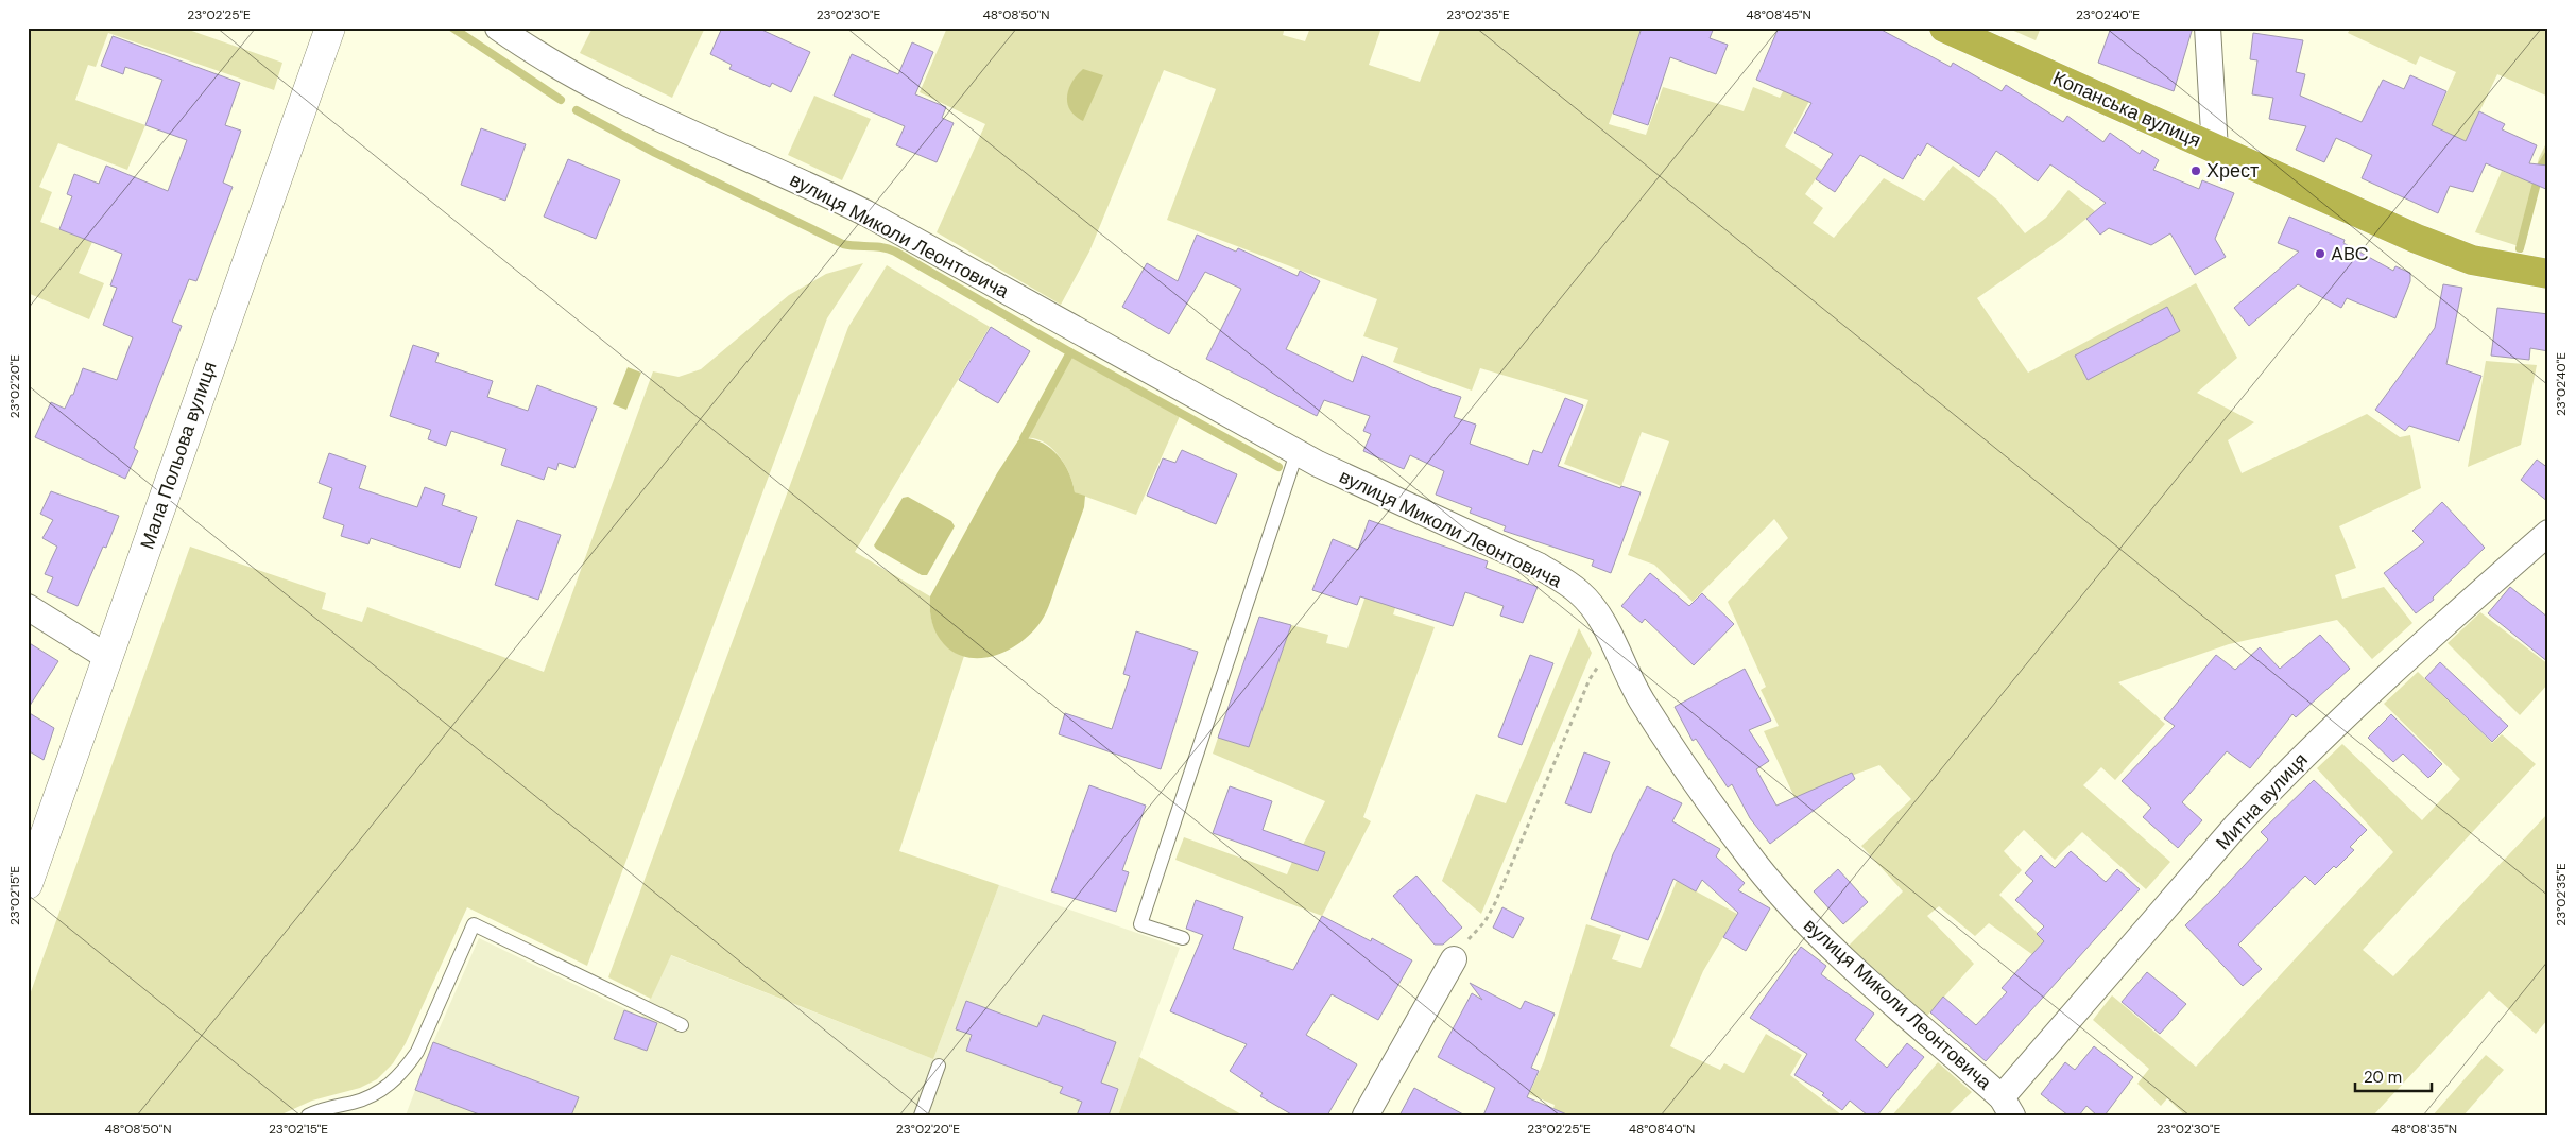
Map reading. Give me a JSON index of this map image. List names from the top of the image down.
{
  "streets": {
    "highway": ["Копанська вулиця"],
    "street": ["вулиця Миколи Леонтовича", "Мала Польова вулиця", "Митна вулиця"]
  },
  "crossings": [
    ["вулиця Миколи Леонтовича", "Митна вулиця"]
  ],
  "places": ["Хрест", "ABC"],
  "scale_bar": "20 m",
  "coordinates": [
    "23°02'25\"E",
    "23°02'30\"E",
    "48°08'50\"N",
    "23°02'35\"E",
    "48°08'45\"N",
    "23°02'40\"E",
    "23°02'20\"E",
    "23°02'15\"E",
    "48°08'40\"N",
    "48°08'35\"N"
  ]
}
